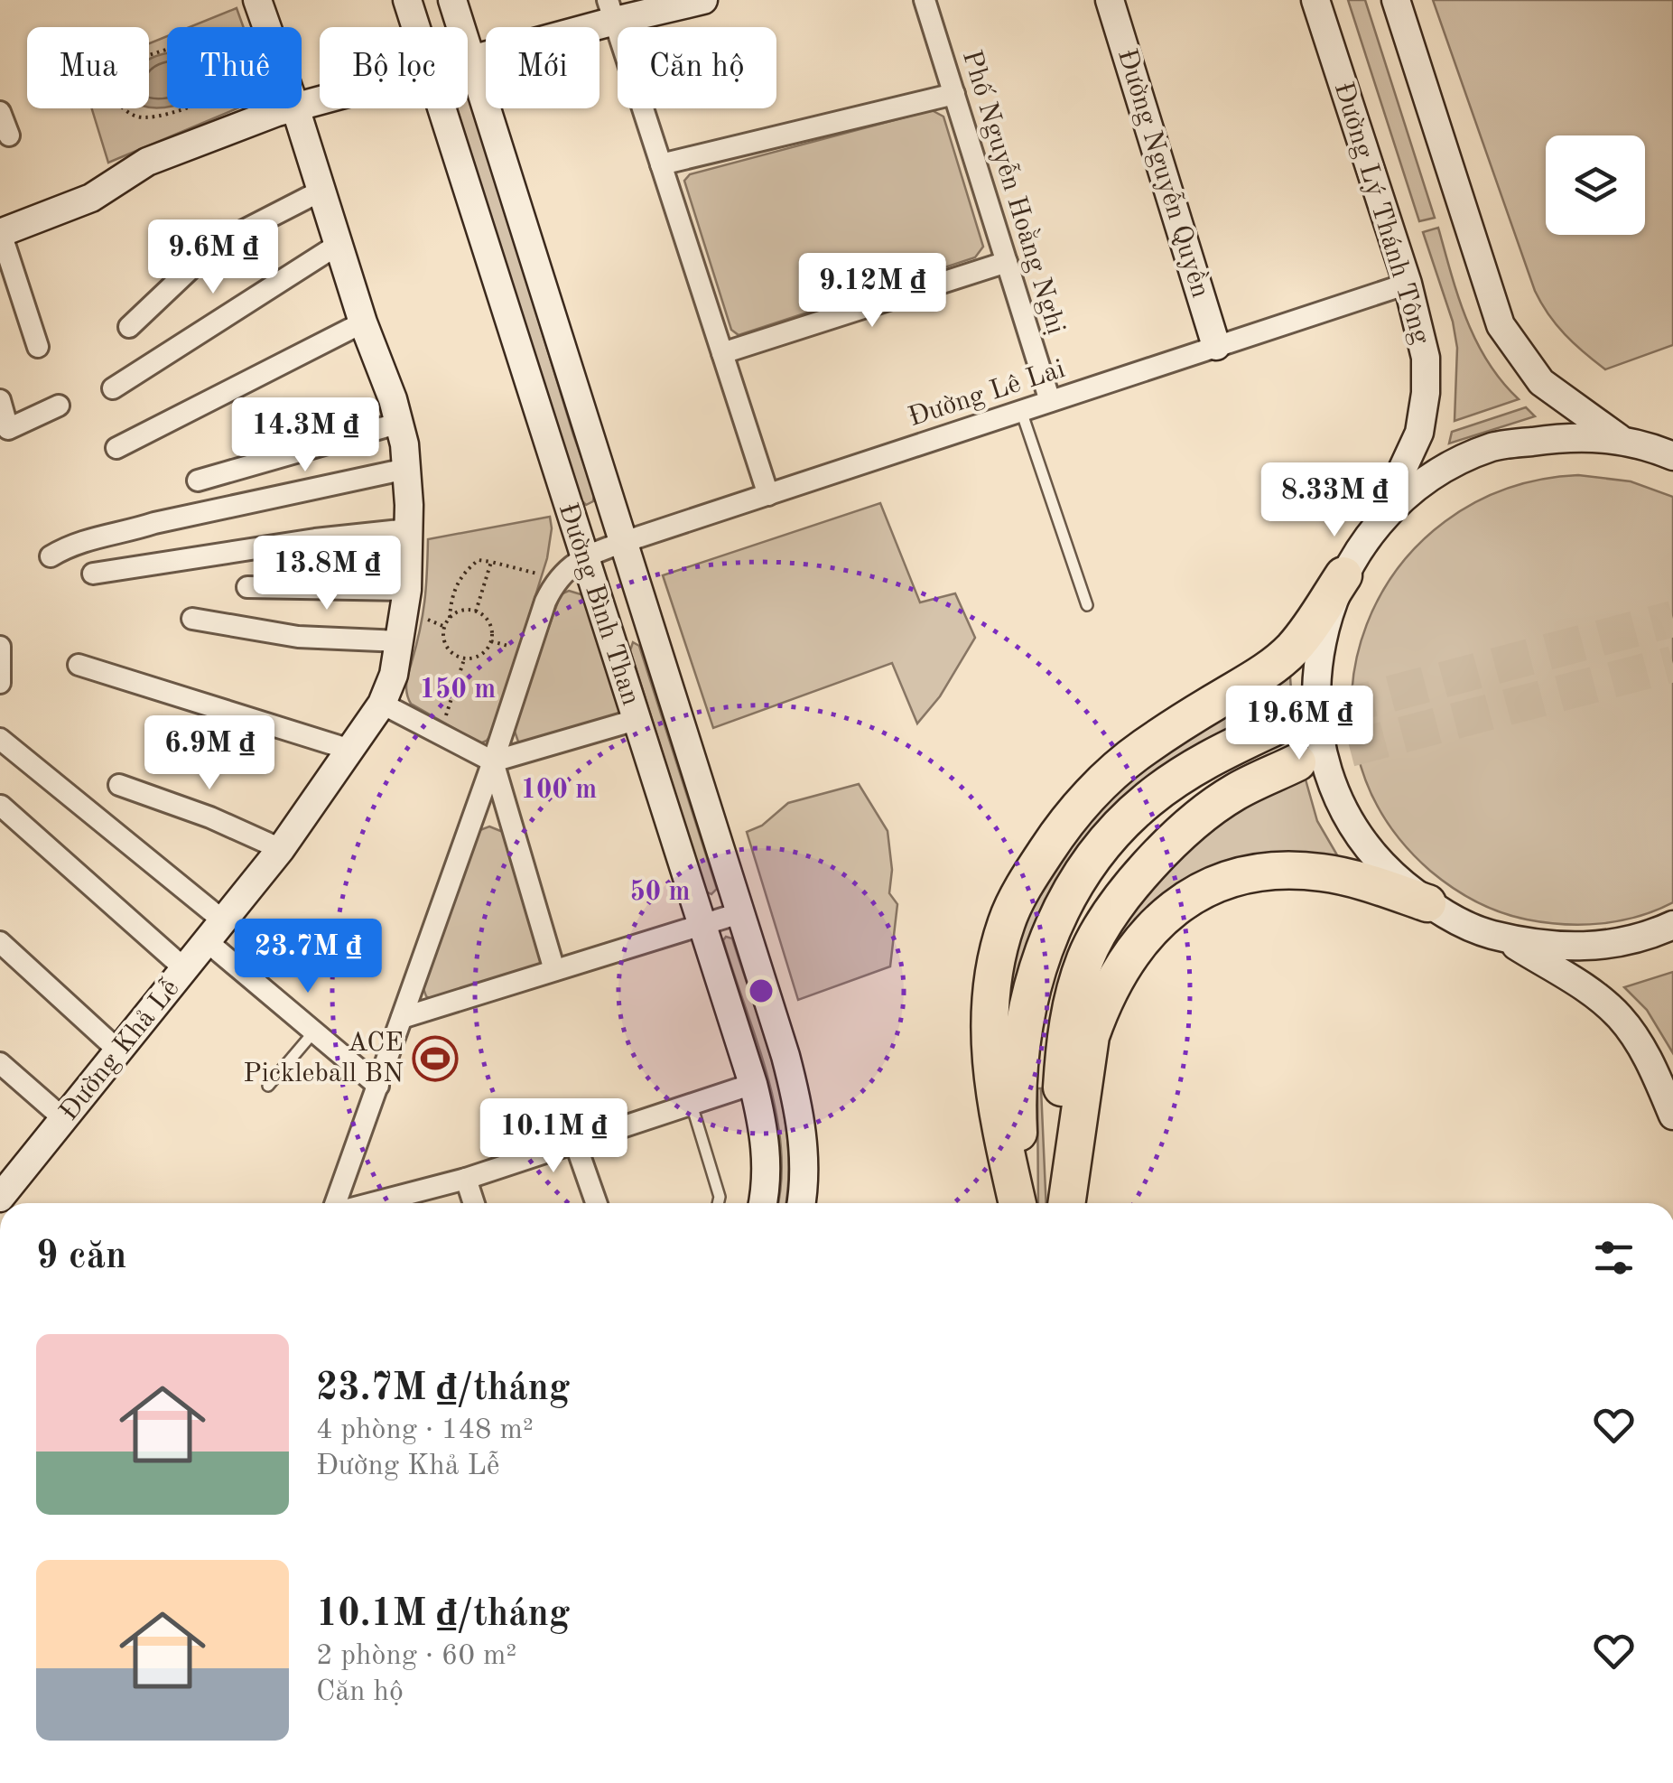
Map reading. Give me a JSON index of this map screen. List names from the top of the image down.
{
  "streets": {
    "main road": [
      "Đường Nguyễn Quyền",
      "Đường Lý Thánh Tông",
      "Đường Bình Than",
      "Đường Khả Lễ"
    ],
    "street": ["Phố Nguyễn Hoằng Nghị", "Đường Lê Lai"]
  },
  "crossings": [
    ["Đường Nguyễn Quyền", "Đường Lê Lai"],
    ["Phố Nguyễn Hoằng Nghị", "Đường Lê Lai"],
    ["Đường Lý Thánh Tông", "Đường Lê Lai"],
    ["Đường Lê Lai", "Đường Bình Than"]
  ],
  "places": {
    "sports": ["ACE Pickleball BN"]
  },
  "page": {
    "chip": [
      "Mua",
      "Thuê",
      "Bộ lọc",
      "Mới",
      "Căn hộ"
    ],
    "price": [
      "9.6M ₫",
      "9.12M ₫",
      "14.3M ₫",
      "8.33M ₫",
      "13.8M ₫",
      "19.6M ₫",
      "6.9M ₫",
      "23.7M ₫",
      "10.1M ₫"
    ],
    "heading": "9 căn",
    "list": [
      {
        "name": "23.7M ₫/tháng",
        "note": "4 phòng · 148 m² · Đường Khả Lễ"
      },
      {
        "name": "10.1M ₫/tháng",
        "note": "2 phòng · 60 m² · Căn hộ"
      }
    ]
  },
  "rings": ["150 m", "100 m", "50 m"]
}
